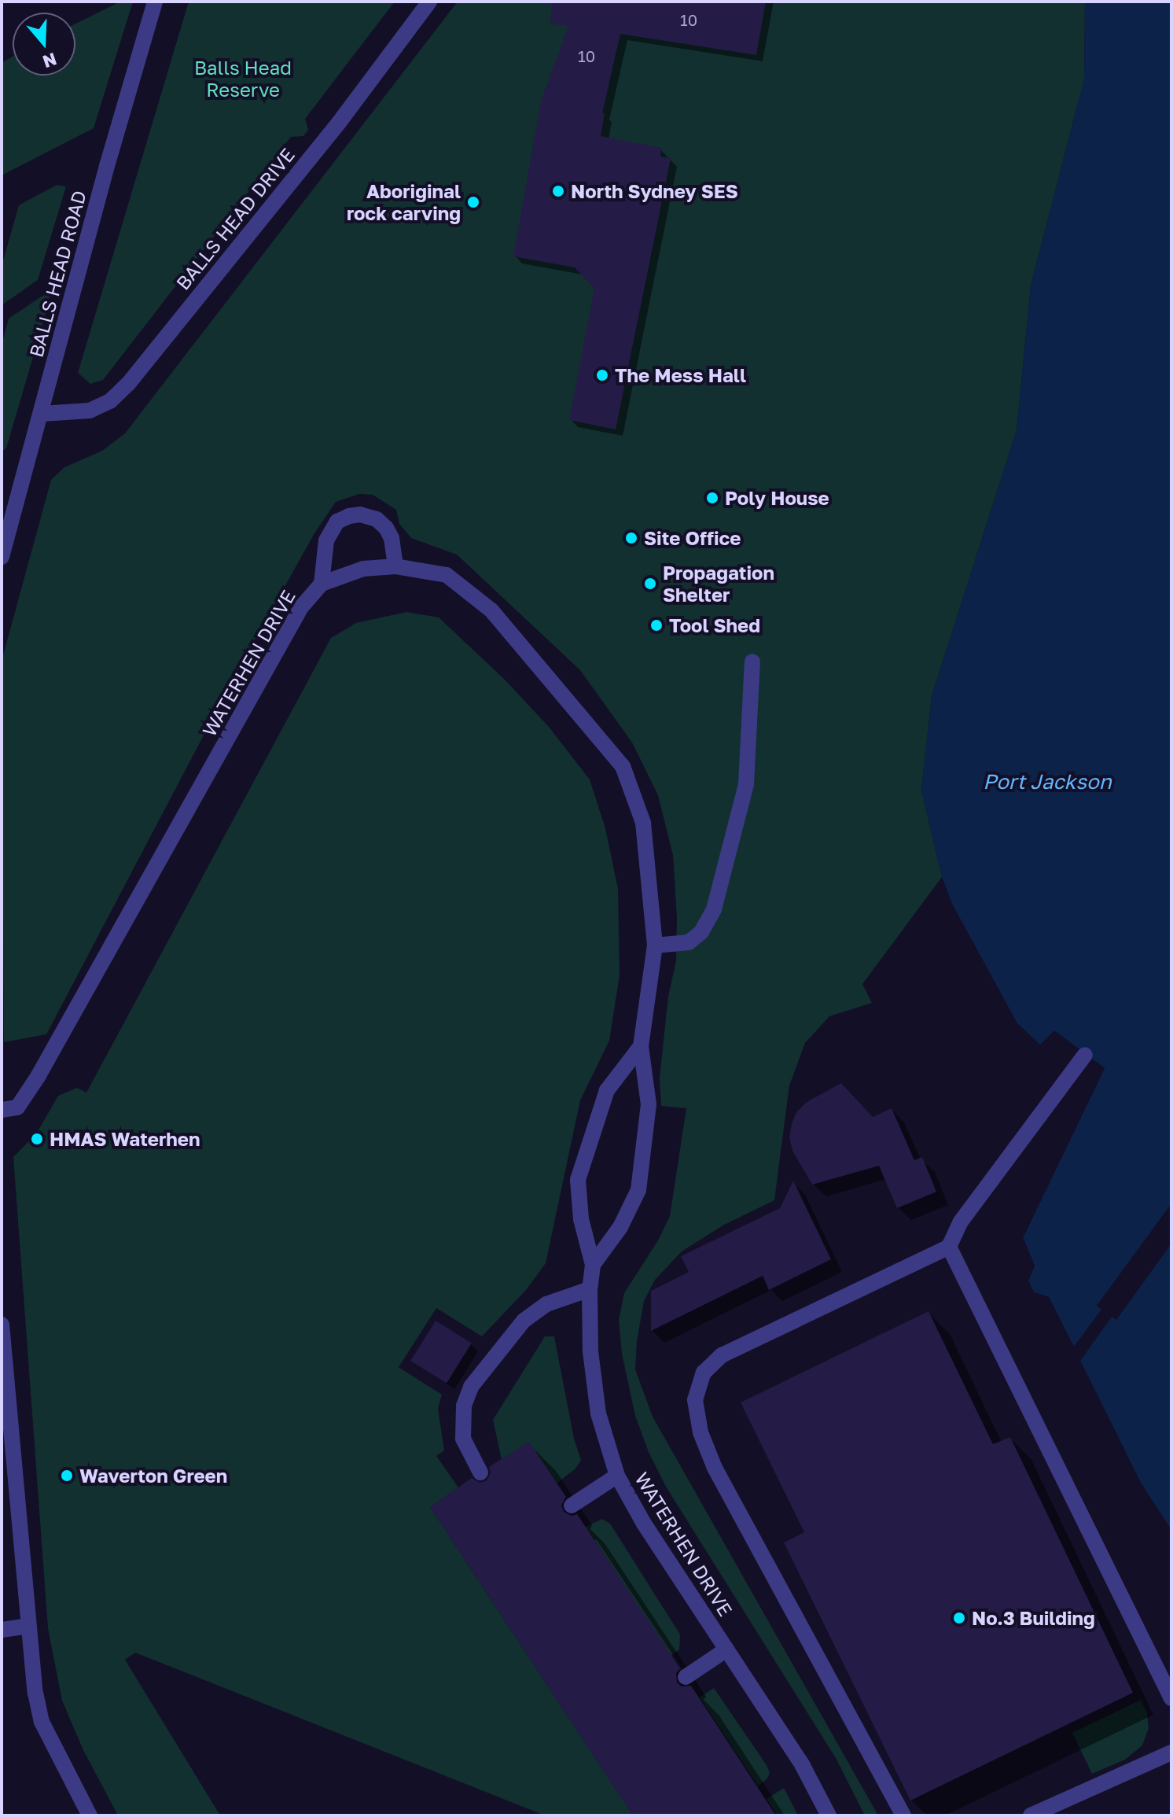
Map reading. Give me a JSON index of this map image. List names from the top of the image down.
{
  "streets": {
    "street": ["BALLS HEAD DRIVE", "BALLS HEAD ROAD", "WATERHEN DRIVE"]
  },
  "crossings": [
    ["BALLS HEAD DRIVE", "BALLS HEAD ROAD"]
  ],
  "water": ["Port Jackson"],
  "parks": ["Balls Head Reserve"],
  "places": [
    "North Sydney SES",
    "Aboriginal rock carving",
    "The Mess Hall",
    "Poly House",
    "Site Office",
    "Propagation Shelter",
    "Tool Shed",
    "HMAS Waterhen",
    "Waverton Green",
    "No.3 Building"
  ],
  "house_numbers": ["10", "10"],
  "north": "bottom"
}
